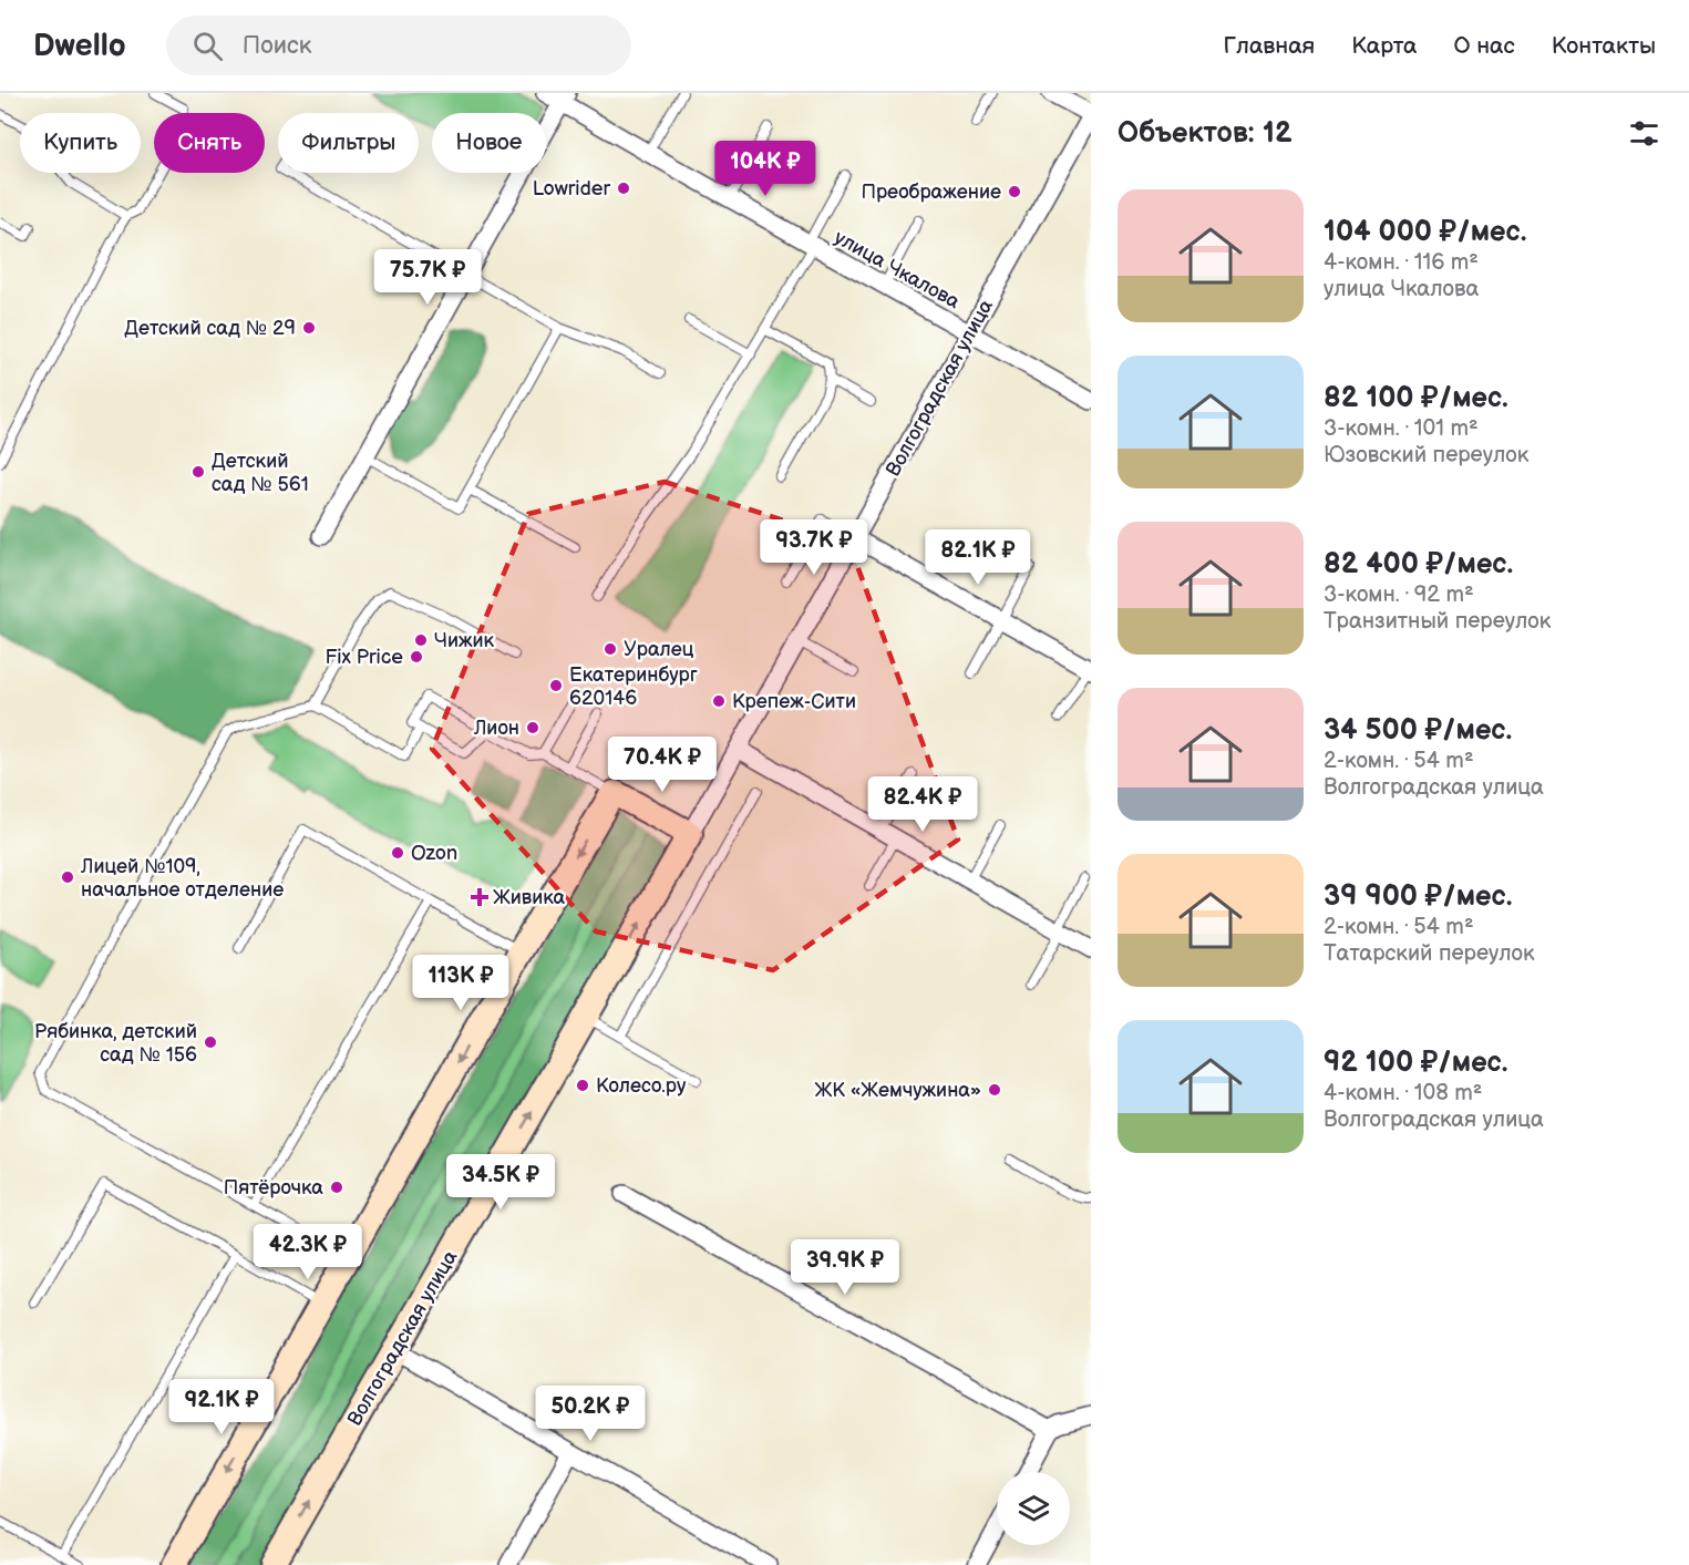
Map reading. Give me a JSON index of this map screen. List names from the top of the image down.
{
  "streets": {
    "street": ["улица Чкалова", "Волгоградская улица"]
  },
  "crossings": [
    ["улица Чкалова", "Волгоградская улица"]
  ],
  "places": {
    "other": [
      "Lowrider",
      "Преображение",
      "Детский сад № 29",
      "Детский сад № 561",
      "Чижик",
      "Уралец",
      "Fix Price",
      "Екатеринбург 620146",
      "Крепеж-Сити",
      "Лион",
      "Ozon",
      "Лицей №109, начальное отделение",
      "Рябинка, детский сад № 156",
      "Колесо.ру",
      "ЖК «Жемчужина»",
      "Пятёрочка"
    ],
    "health": ["Живика"]
  },
  "page": {
    "header": "Dwello",
    "search": "Поиск",
    "nav": [
      "Главная",
      "Карта",
      "О нас",
      "Контакты"
    ],
    "heading": "Объектов: 12",
    "chip": [
      "Купить",
      "Снять",
      "Фильтры",
      "Новое"
    ],
    "price": [
      "104K ₽",
      "75.7K ₽",
      "93.7K ₽",
      "82.1K ₽",
      "70.4K ₽",
      "82.4K ₽",
      "113K ₽",
      "34.5K ₽",
      "42.3K ₽",
      "39.9K ₽",
      "92.1K ₽",
      "50.2K ₽"
    ],
    "list": [
      {
        "name": "104 000 ₽/мес.",
        "note": "4-комн. · 116 m² · улица Чкалова"
      },
      {
        "name": "82 100 ₽/мес.",
        "note": "3-комн. · 101 m² · Юзовский переулок"
      },
      {
        "name": "82 400 ₽/мес.",
        "note": "3-комн. · 92 m² · Транзитный переулок"
      },
      {
        "name": "34 500 ₽/мес.",
        "note": "2-комн. · 54 m² · Волгоградская улица"
      },
      {
        "name": "39 900 ₽/мес.",
        "note": "2-комн. · 54 m² · Татарский переулок"
      },
      {
        "name": "92 100 ₽/мес.",
        "note": "4-комн. · 108 m² · Волгоградская улица"
      }
    ]
  }
}
